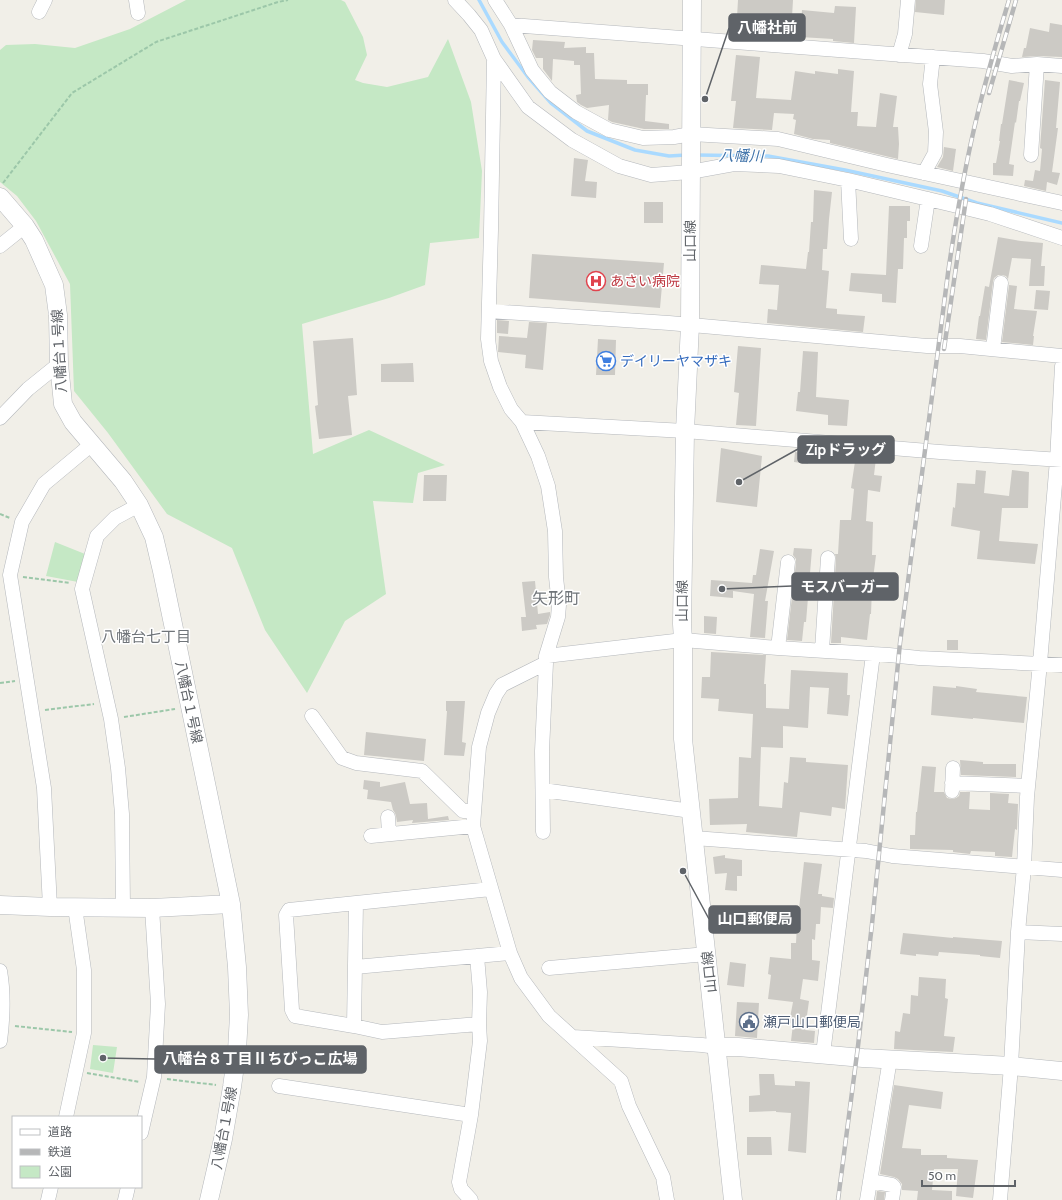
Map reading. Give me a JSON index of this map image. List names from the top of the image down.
{
  "streets": {
    "street": ["山口線", "八幡台１号線"]
  },
  "districts": ["矢形町", "八幡台七丁目"],
  "water": ["八幡川"],
  "places": {
    "other": [
      "八幡社前",
      "Zipドラッグ",
      "モスバーガー",
      "山口郵便局",
      "八幡台８丁目Ⅱちびっこ広場"
    ],
    "hospital": ["あさい病院"],
    "supermarket": ["デイリーヤマザキ"],
    "public building": ["瀬戸山口郵便局"]
  },
  "legend": ["道路", "鉄道", "公園"],
  "scale_bar": "50 m"
}
